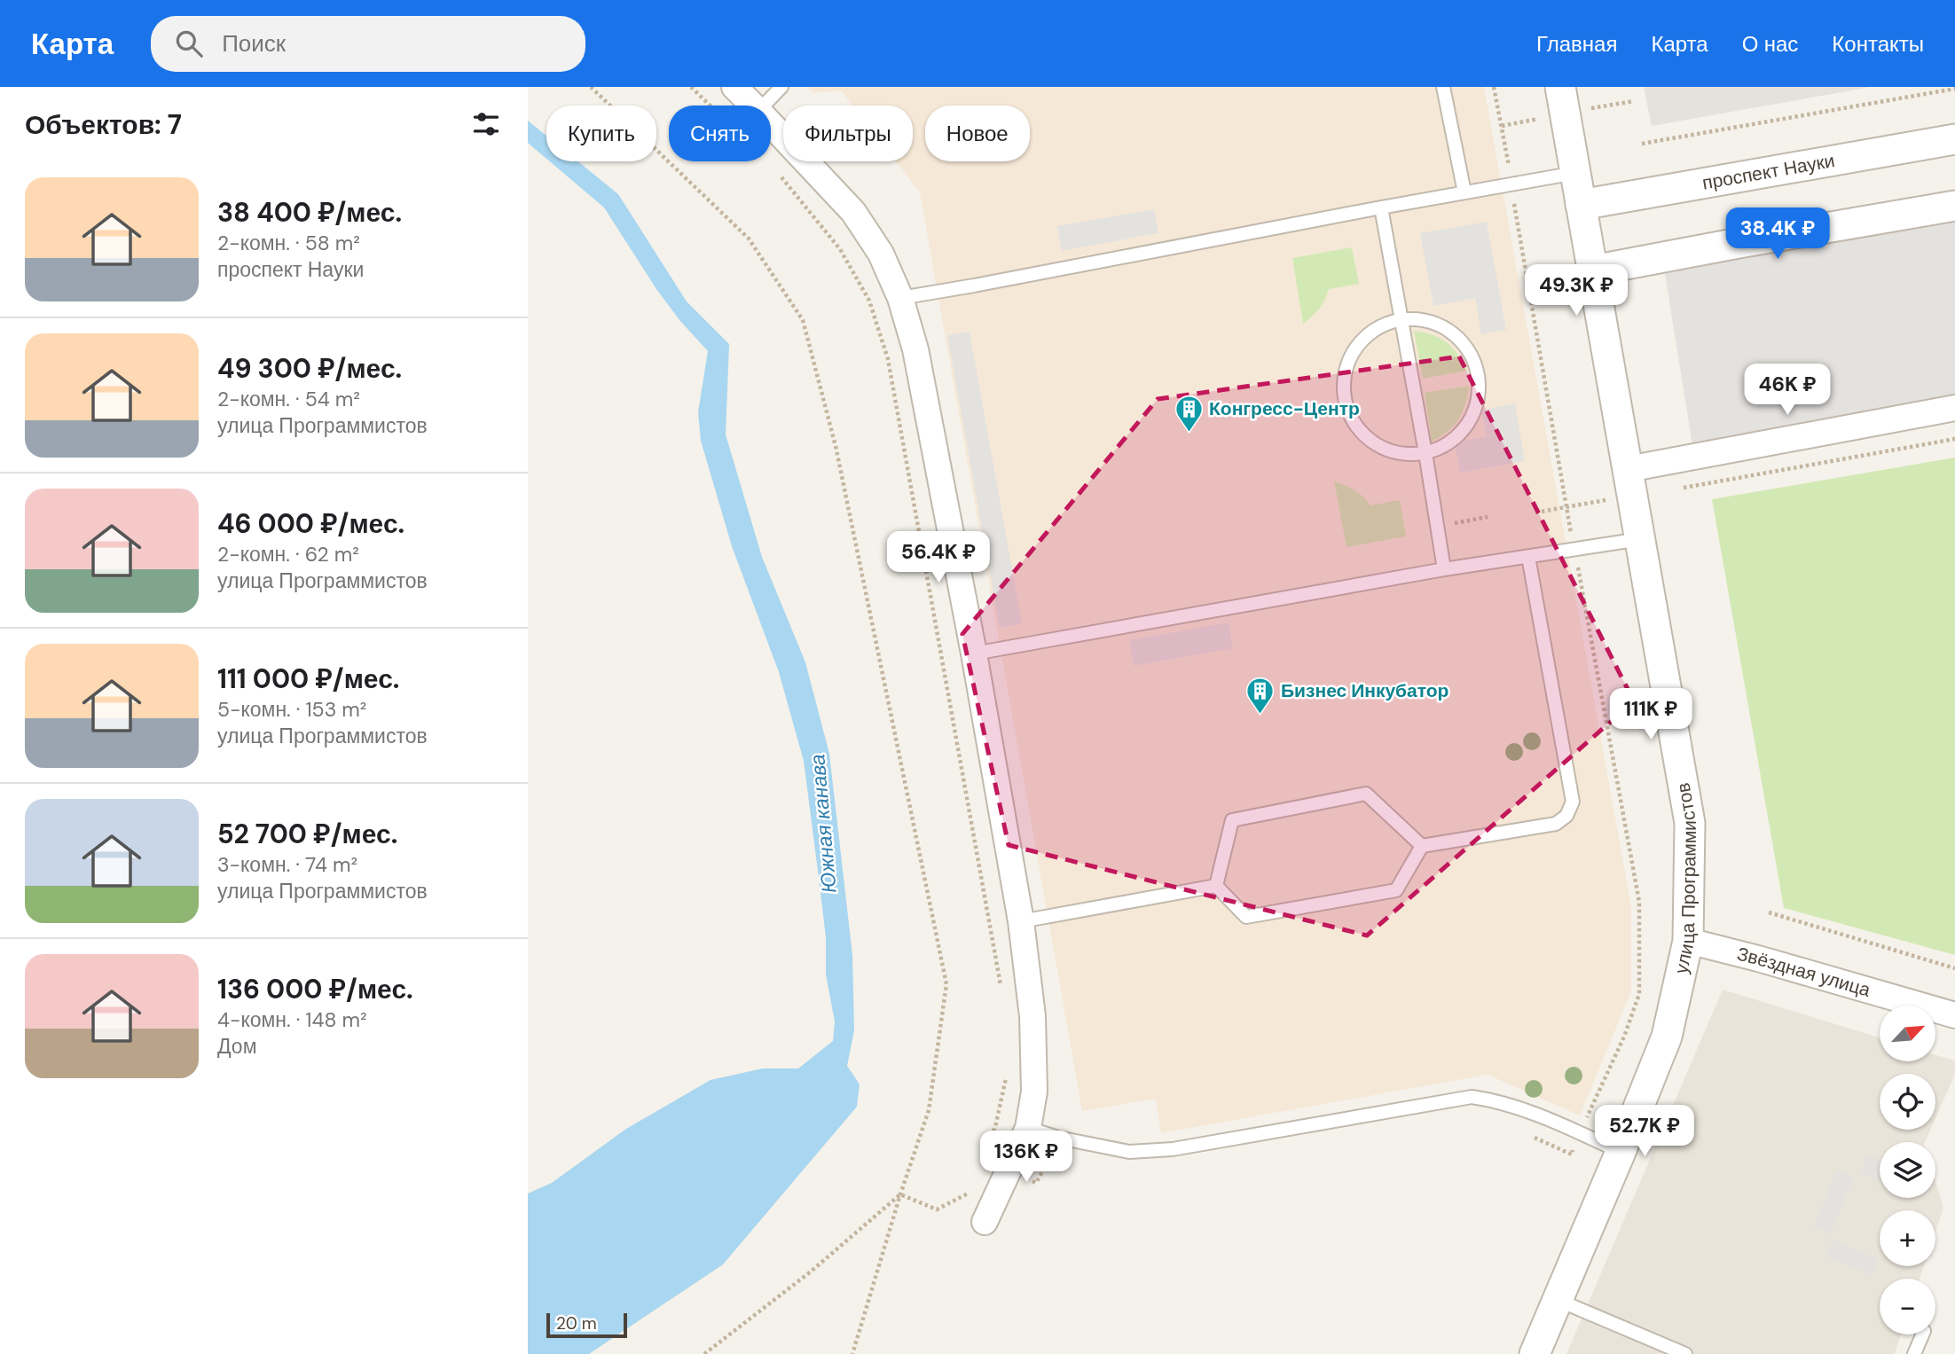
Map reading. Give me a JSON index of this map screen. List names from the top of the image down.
{
  "streets": {
    "street": ["проспект Науки", "улица Программистов", "Звёздная улица"]
  },
  "crossings": [
    ["проспект Науки", "улица Программистов"],
    ["улица Программистов", "Звёздная улица"]
  ],
  "water": ["Южная канава"],
  "places": {
    "building": ["Конгресс-Центр", "Бизнес Инкубатор"]
  },
  "scale_bar": "20 m",
  "north": "top right",
  "page": {
    "header": "Карта",
    "search": "Поиск",
    "nav": [
      "Главная",
      "Карта",
      "О нас",
      "Контакты"
    ],
    "heading": "Объектов: 7",
    "chip": [
      "Купить",
      "Снять",
      "Фильтры",
      "Новое"
    ],
    "list": [
      {
        "name": "38 400 ₽/мес.",
        "note": "2-комн. · 58 m² · проспект Науки"
      },
      {
        "name": "49 300 ₽/мес.",
        "note": "2-комн. · 54 m² · улица Программистов"
      },
      {
        "name": "46 000 ₽/мес.",
        "note": "2-комн. · 62 m² · улица Программистов"
      },
      {
        "name": "111 000 ₽/мес.",
        "note": "5-комн. · 153 m² · улица Программистов"
      },
      {
        "name": "52 700 ₽/мес.",
        "note": "3-комн. · 74 m² · улица Программистов"
      },
      {
        "name": "136 000 ₽/мес.",
        "note": "4-комн. · 148 m² · Дом"
      }
    ],
    "price": [
      "38.4K ₽",
      "49.3K ₽",
      "46K ₽",
      "56.4K ₽",
      "111K ₽",
      "52.7K ₽",
      "136K ₽"
    ],
    "map_buttons": ["+", "−"],
    "scale": "20 m"
  }
}
